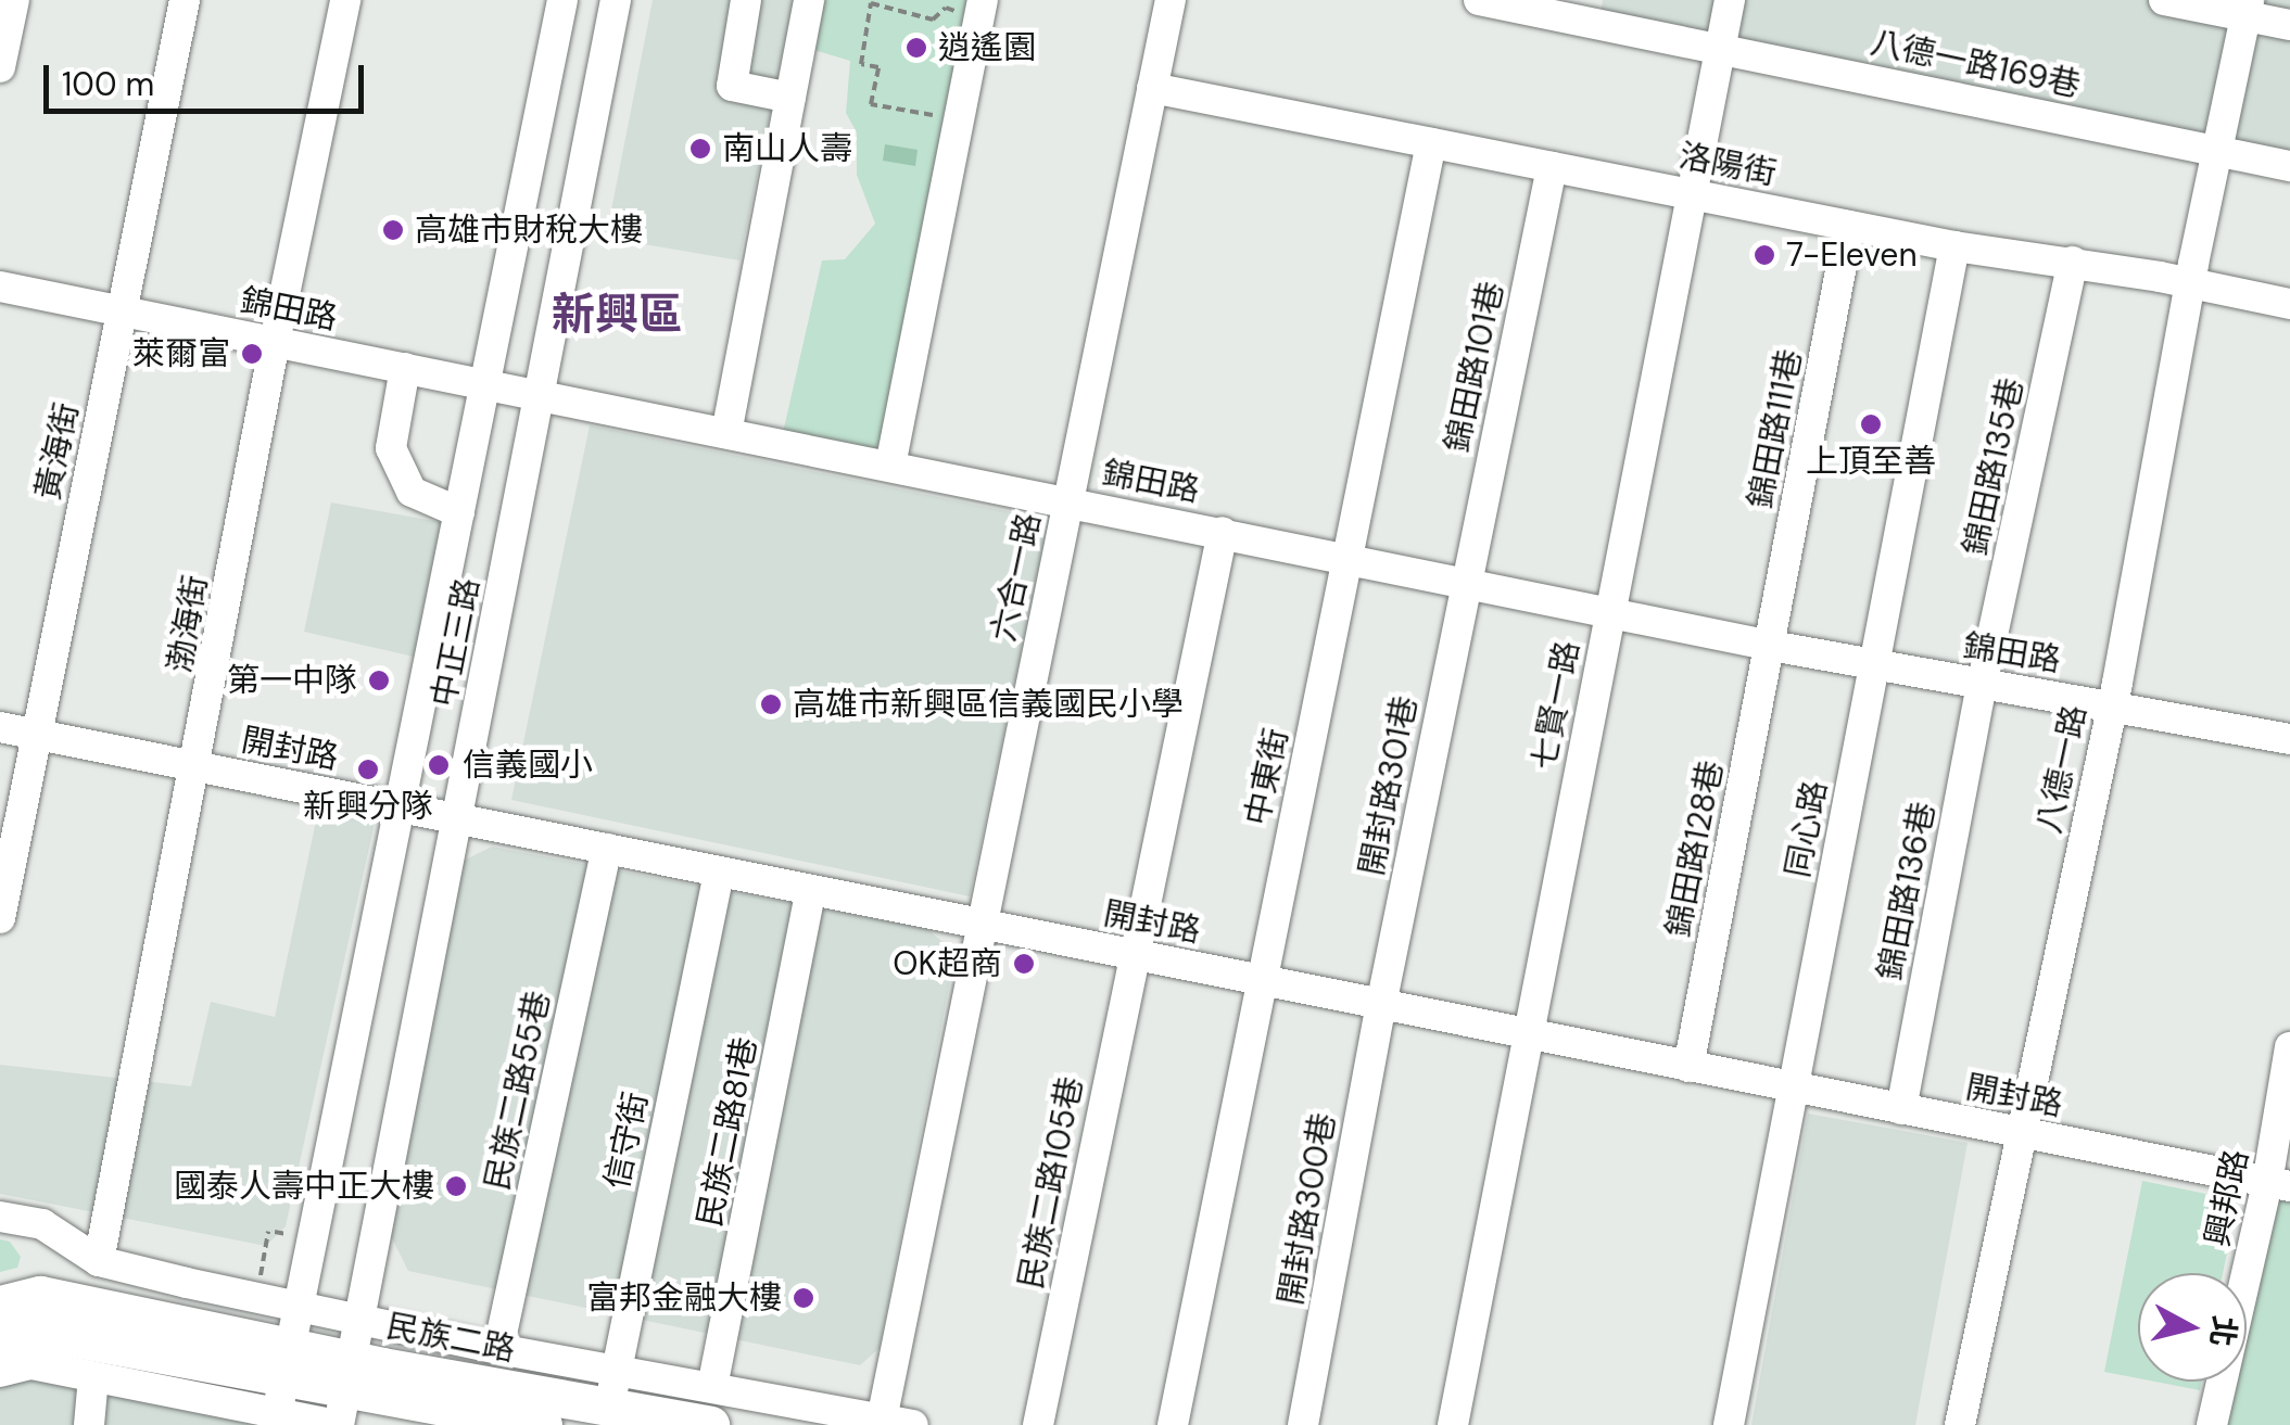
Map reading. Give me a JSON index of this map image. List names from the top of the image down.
{
  "streets": {
    "main road": ["民族二路"],
    "street": [
      "八德一路169巷",
      "洛陽街",
      "錦田路",
      "錦田路101巷",
      "錦田路111巷",
      "黃海街",
      "錦田路135巷",
      "六合一路",
      "渤海街",
      "中正三路",
      "七賢一路",
      "開封路",
      "八德一路",
      "中東街",
      "開封路301巷",
      "同心路",
      "錦田路128巷",
      "錦田路136巷",
      "民族二路55巷",
      "民族二路81巷",
      "信守街",
      "民族二路105巷",
      "興邦路",
      "開封路300巷"
    ]
  },
  "crossings": [
    ["八德一路169巷", "七賢一路"],
    ["八德一路169巷", "八德一路"],
    ["洛陽街", "錦田路101巷"],
    ["洛陽街", "錦田路111巷"],
    ["洛陽街", "錦田路135巷"],
    ["洛陽街", "六合一路"],
    ["洛陽街", "七賢一路"],
    ["洛陽街", "八德一路"],
    ["洛陽街", "中東街"],
    ["洛陽街", "同心路"],
    ["錦田路", "錦田路101巷"],
    ["錦田路", "錦田路111巷"],
    ["錦田路", "黃海街"],
    ["錦田路", "錦田路135巷"],
    ["錦田路", "六合一路"],
    ["錦田路", "渤海街"],
    ["錦田路", "中正三路"],
    ["錦田路", "七賢一路"],
    ["錦田路", "八德一路"],
    ["錦田路", "中東街"],
    ["錦田路", "開封路301巷"],
    ["錦田路", "同心路"],
    ["錦田路", "錦田路128巷"],
    ["錦田路", "錦田路136巷"],
    ["錦田路", "民族二路105巷"],
    ["錦田路101巷", "開封路301巷"],
    ["錦田路111巷", "錦田路128巷"],
    ["黃海街", "開封路"],
    ["錦田路135巷", "錦田路136巷"],
    ["六合一路", "開封路"],
    ["六合一路", "民族二路"],
    ["渤海街", "開封路"],
    ["渤海街", "民族二路"],
    ["中正三路", "開封路"],
    ["中正三路", "民族二路"],
    ["七賢一路", "開封路"],
    ["開封路", "八德一路"],
    ["開封路", "中東街"],
    ["開封路", "開封路301巷"],
    ["開封路", "同心路"],
    ["開封路", "錦田路128巷"],
    ["開封路", "錦田路136巷"],
    ["開封路", "民族二路55巷"],
    ["開封路", "民族二路81巷"],
    ["開封路", "信守街"],
    ["開封路", "民族二路105巷"],
    ["開封路", "興邦路"],
    ["開封路", "開封路300巷"],
    ["開封路301巷", "開封路300巷"],
    ["民族二路55巷", "民族二路"],
    ["民族二路81巷", "民族二路"],
    ["信守街", "民族二路"]
  ],
  "districts": ["新興區"],
  "places": [
    "逍遙園",
    "南山人壽",
    "高雄市財稅大樓",
    "7-Eleven",
    "萊爾富",
    "上頂至善",
    "第一中隊",
    "高雄市新興區信義國民小學",
    "信義國小",
    "新興分隊",
    "OK超商",
    "國泰人壽中正大樓",
    "富邦金融大樓"
  ],
  "scale_bar": "100 m",
  "north": "right"
}
